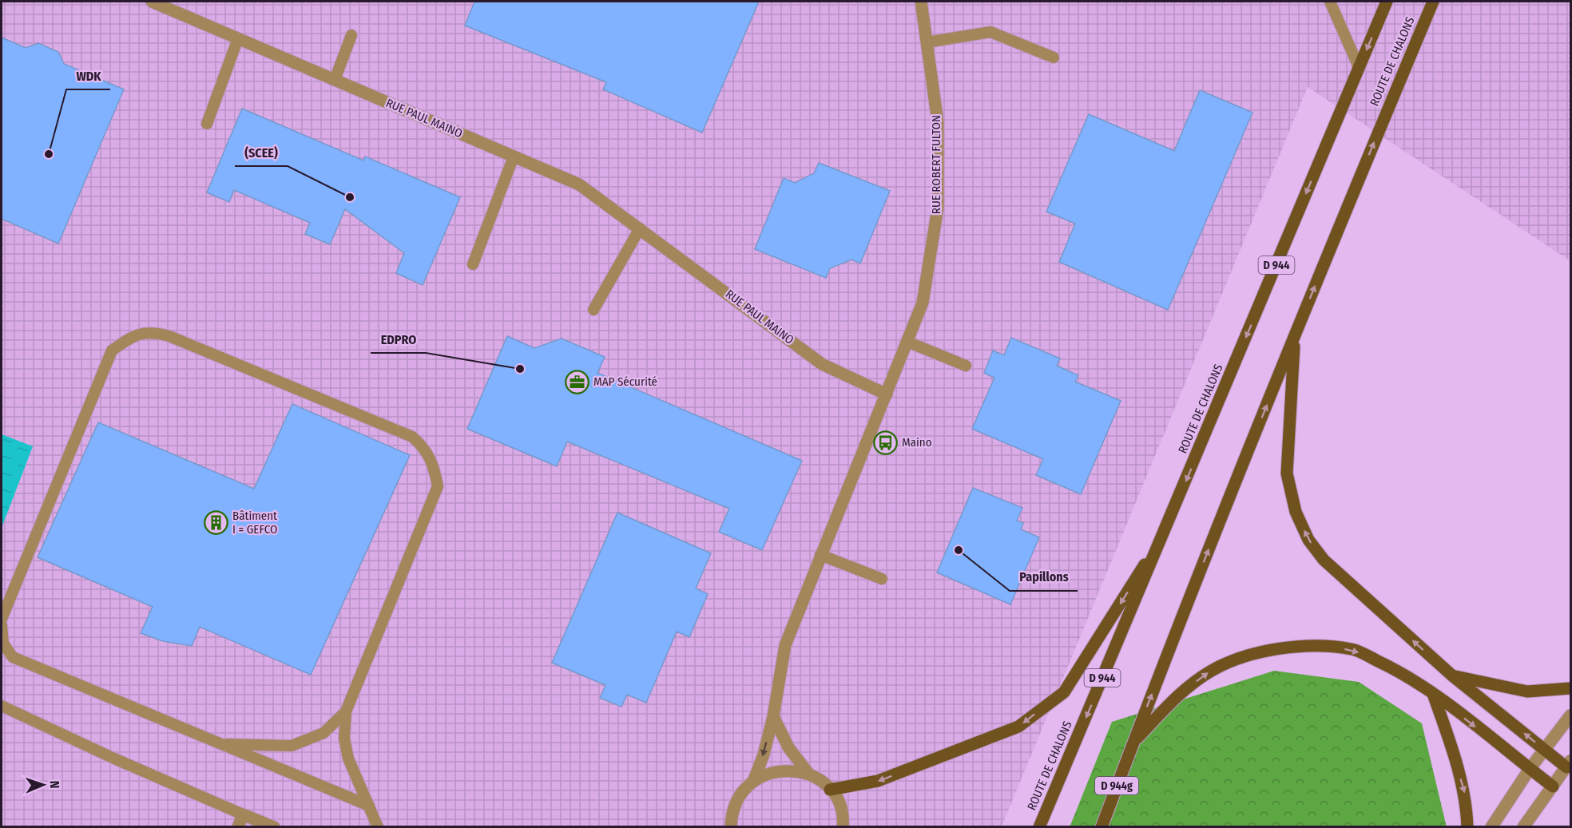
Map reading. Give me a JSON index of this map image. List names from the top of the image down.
{
  "streets": {
    "main road": ["ROUTE DE CHALONS", "D 944", "D 944g"],
    "street": ["RUE PAUL MAINO", "RUE ROBERT FULTON"]
  },
  "crossings": [
    ["RUE PAUL MAINO", "RUE ROBERT FULTON"]
  ],
  "places": {
    "other": [
      "WDK",
      "(SCEE)",
      "EDPRO",
      "Papillons"
    ],
    "office": ["MAP Sécurité"],
    "bus stop": ["Maino"],
    "building": ["Bâtiment I = GEFCO"]
  },
  "north": "right"
}
